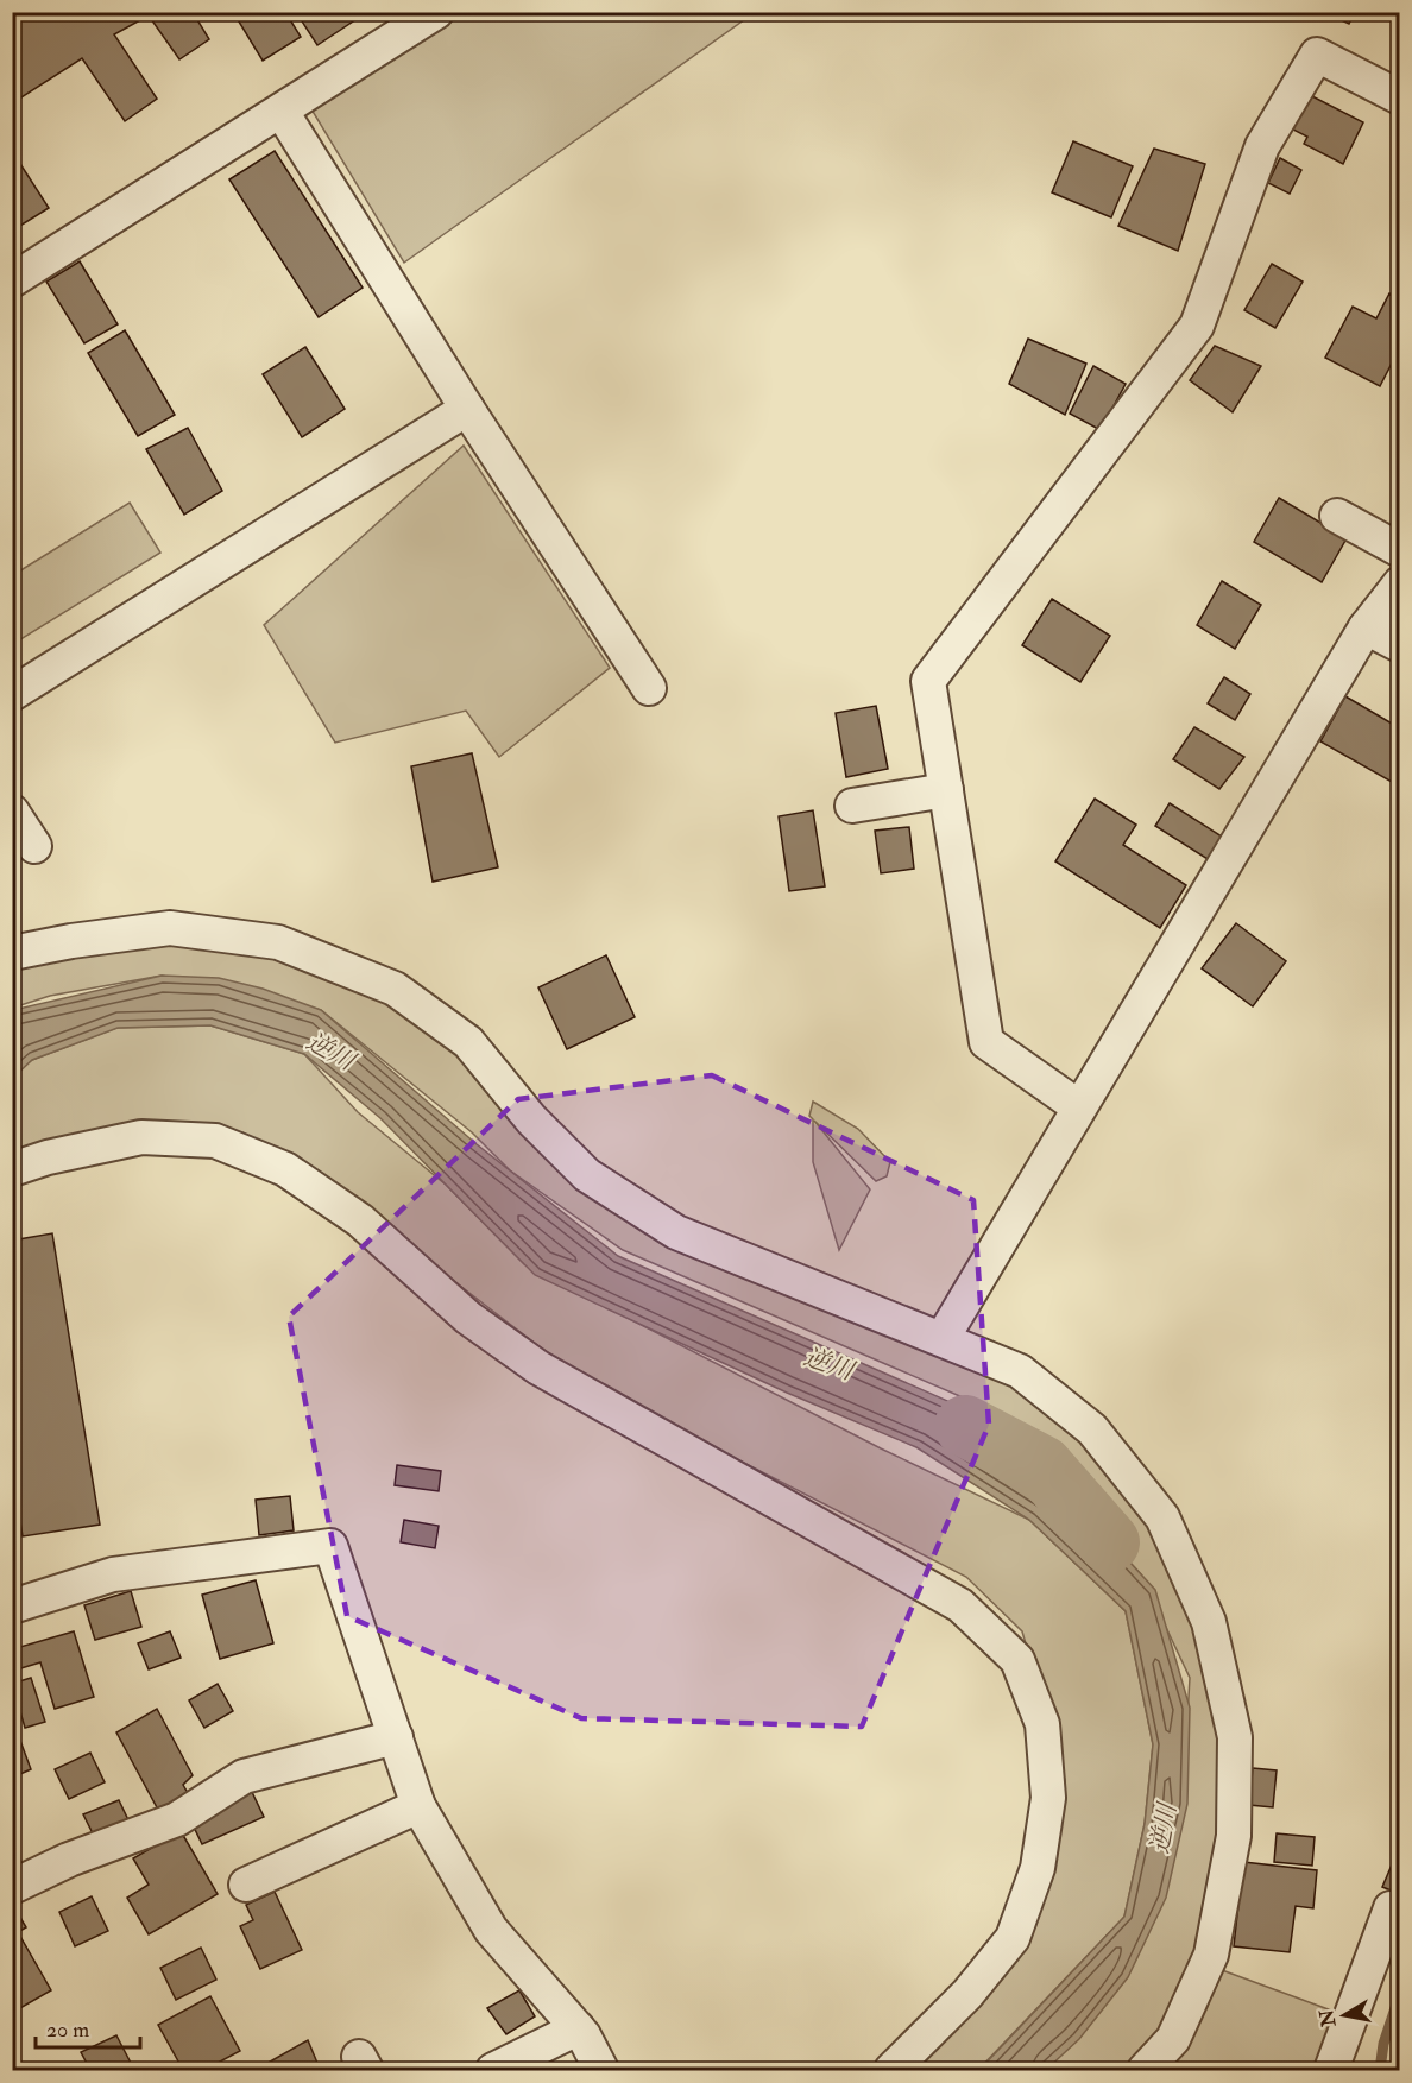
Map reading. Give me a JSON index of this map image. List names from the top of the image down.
{
  "water": ["逆川"],
  "scale_bar": "20 m",
  "north": "left"
}
